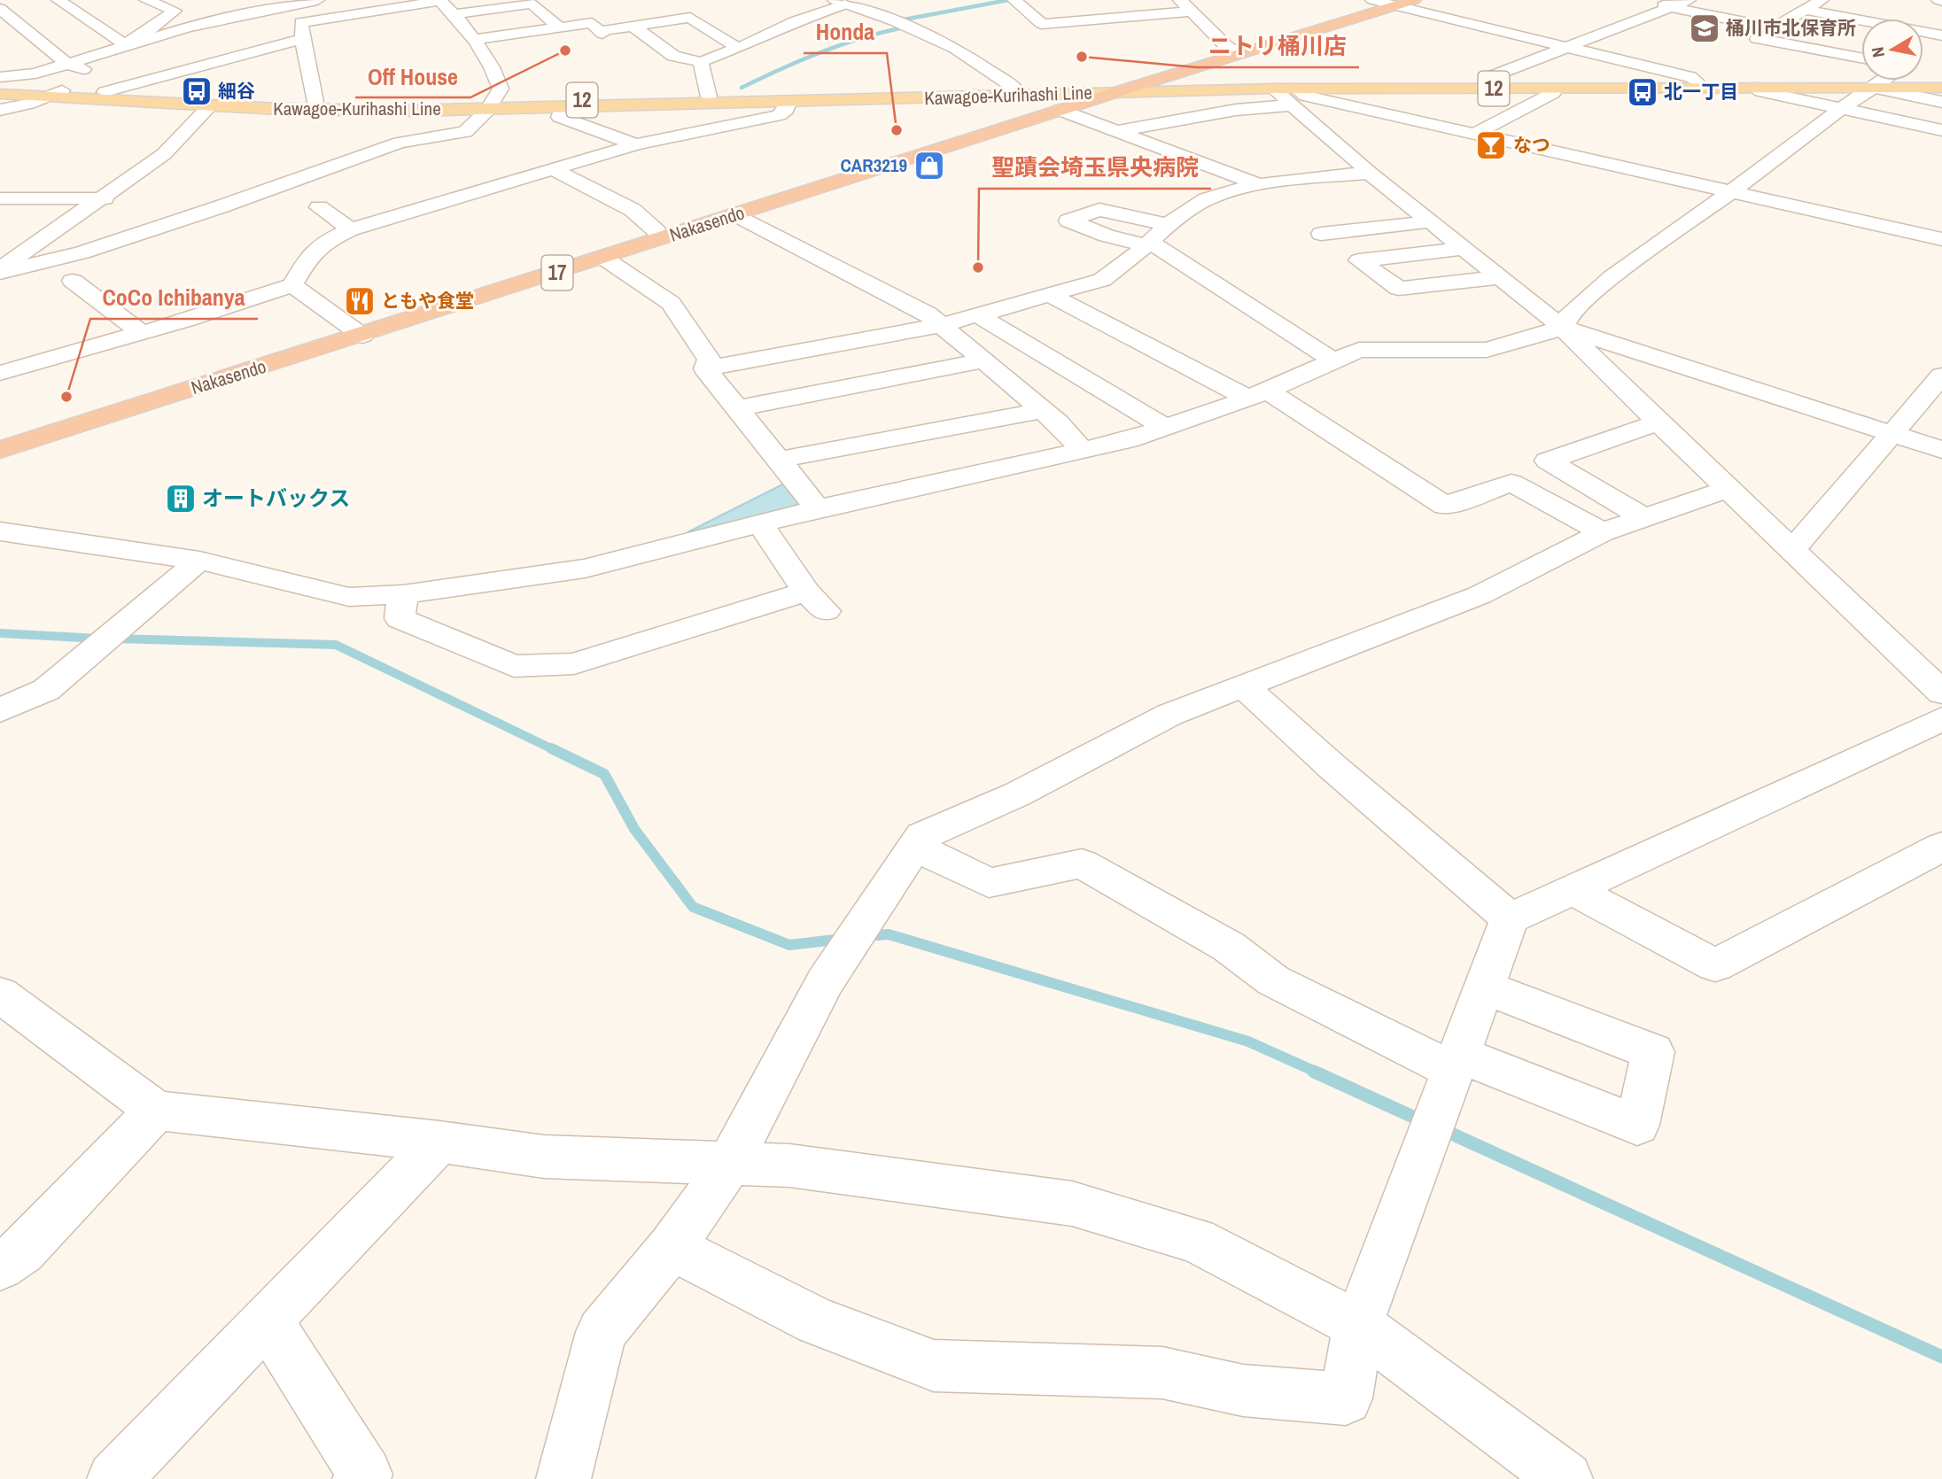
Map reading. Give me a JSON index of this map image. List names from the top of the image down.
{
  "streets": {
    "highway": ["Nakasendo", "17"],
    "main road": ["12", "Kawagoe-Kurihashi Line"]
  },
  "crossings": [
    ["Kawagoe-Kurihashi Line", "Nakasendo"]
  ],
  "places": {
    "school or university": ["桶川市北保育所"],
    "other": [
      "Off House",
      "ニトリ桶川店",
      "Honda",
      "聖蹟会埼玉県央病院",
      "CoCo Ichibanya"
    ],
    "bus stop": ["細谷", "北一丁目"],
    "bar": ["なつ"],
    "shop": ["CAR3219"],
    "restaurant": ["ともや食堂"],
    "building": ["オートバックス"]
  },
  "north": "left"
}
